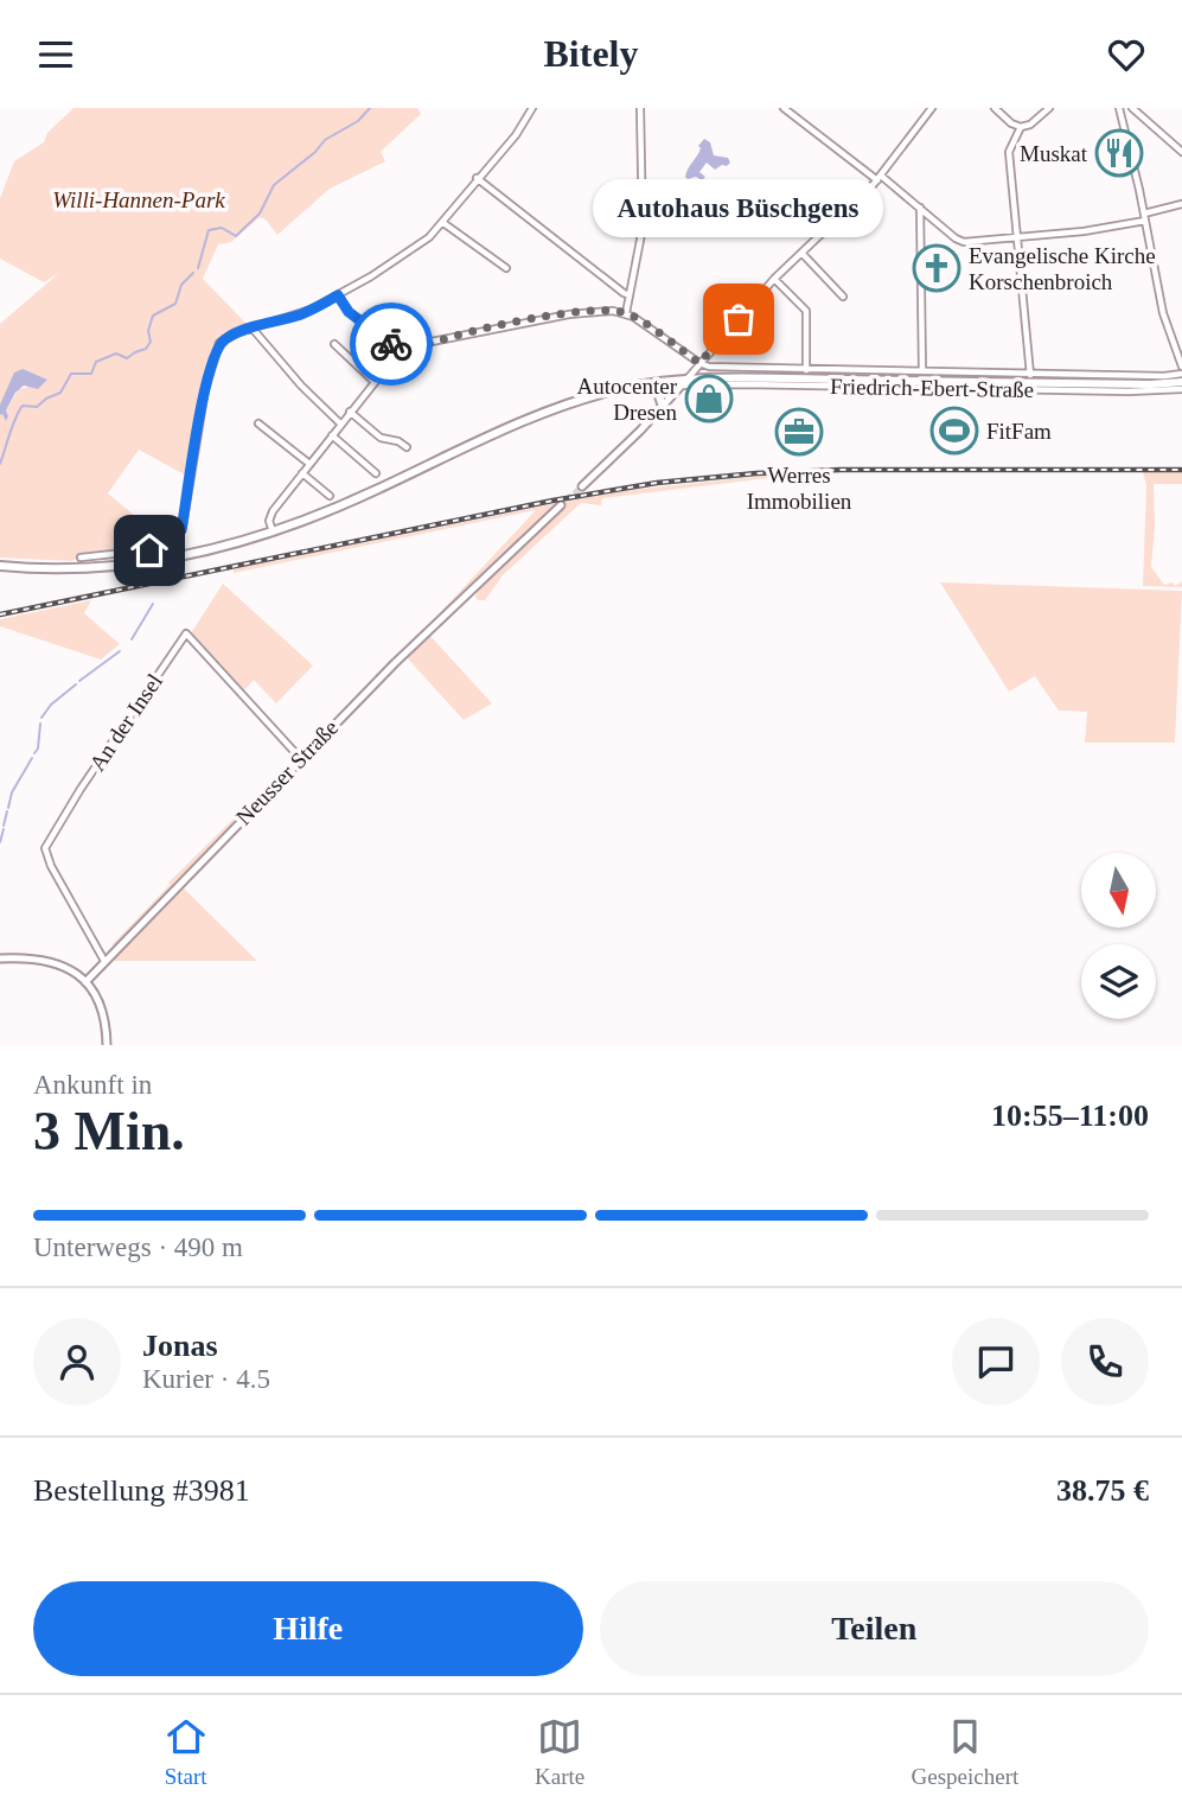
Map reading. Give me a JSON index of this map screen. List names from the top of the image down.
{
  "streets": {
    "street": ["Friedrich-Ebert-Straße", "An der Insel", "Neusser Straße"]
  },
  "crossings": [
    ["An der Insel", "Neusser Straße"]
  ],
  "parks": ["Willi-Hannen-Park"],
  "places": {
    "restaurant": ["Muskat"],
    "church": ["Evangelische Kirche Korschenbroich"],
    "other": ["Autohaus Büschgens"],
    "shop": ["Autocenter Dresen"],
    "sports": ["FitFam"],
    "office": ["Werres Immobilien"]
  },
  "north": "bottom",
  "page": {
    "header": "Bitely",
    "bubble": "Autohaus Büschgens",
    "heading": ["3 Min.", "Ankunft in", "10:55–11:00"],
    "panel": [
      "Jonas",
      "Kurier · 4.5",
      "Bestellung #3981",
      "38.75 €"
    ],
    "bar": "Unterwegs · 490 m",
    "buttons": ["Hilfe", "Teilen"],
    "tabs": ["Start", "Karte", "Gespeichert"]
  }
}
